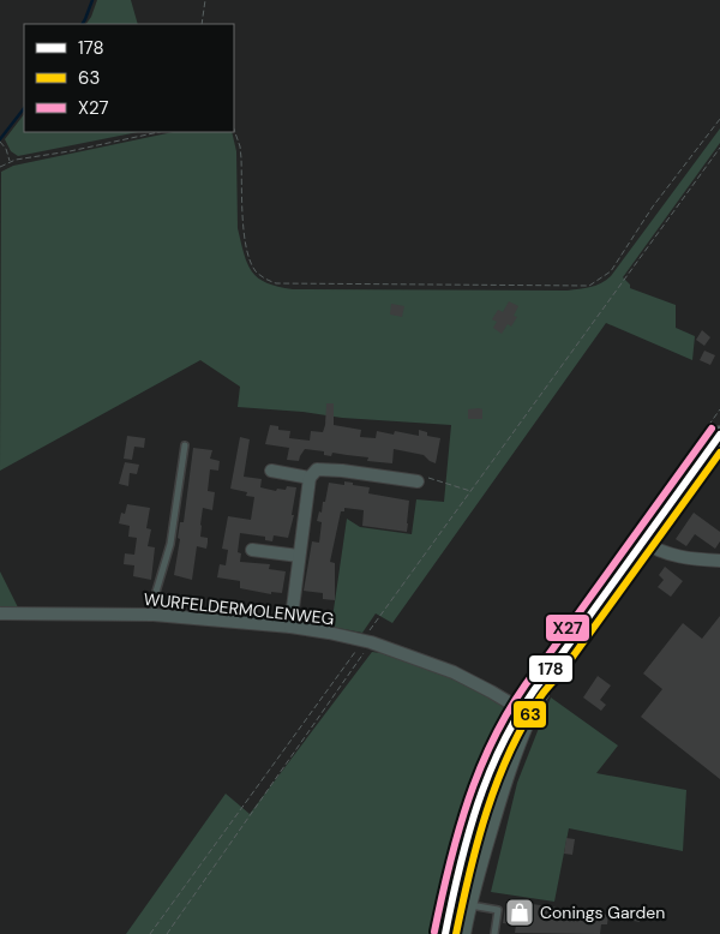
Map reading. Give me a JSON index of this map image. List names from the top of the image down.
{
  "streets": {
    "street": ["WURFELDERMOLENWEG"]
  },
  "places": {
    "shop": ["Conings Garden"]
  },
  "lines": ["transit line X27", "transit line 178", "transit line 63"],
  "legend": ["178", "63", "X27"]
}
